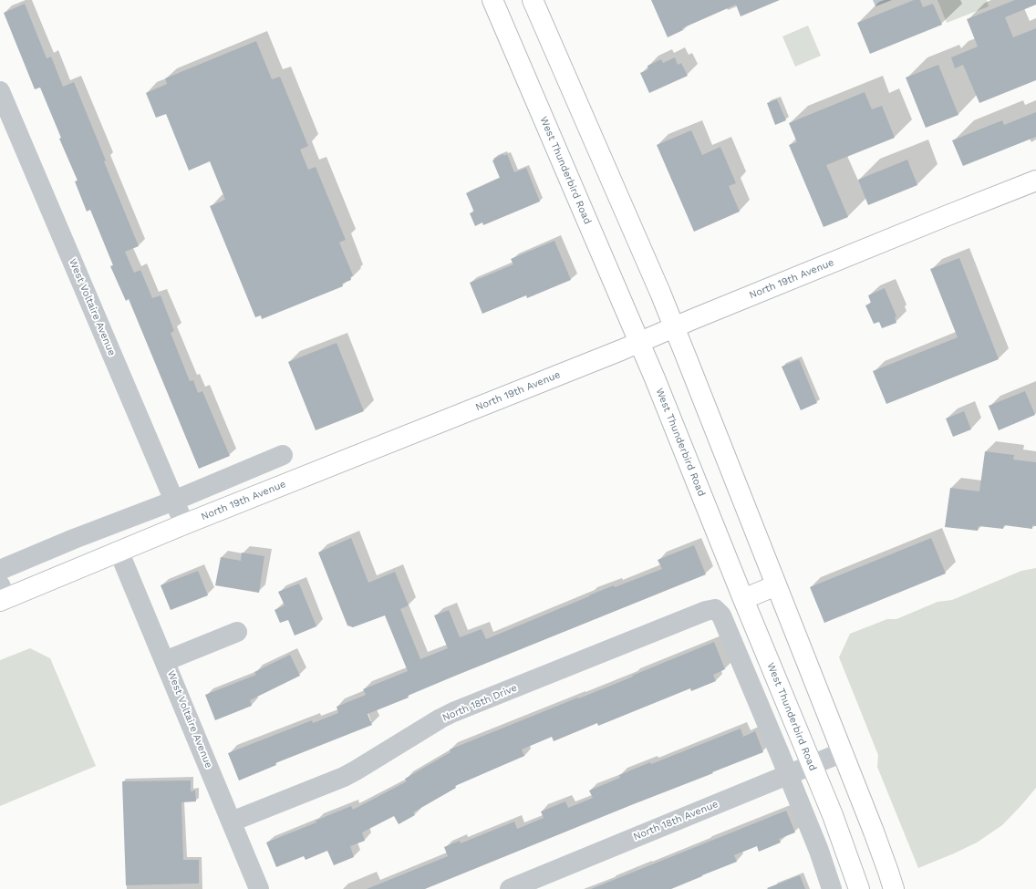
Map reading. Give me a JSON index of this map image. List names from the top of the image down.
{
  "streets": {
    "main road": ["West Thunderbird Road", "North 19th Avenue"],
    "street": ["West Voltaire Avenue", "North 18th Drive", "North 18th Avenue"]
  },
  "crossings": [
    ["West Thunderbird Road", "North 19th Avenue"],
    ["West Thunderbird Road", "North 18th Avenue"],
    ["North 19th Avenue", "West Voltaire Avenue"],
    ["West Voltaire Avenue", "North 18th Drive"],
    ["North 18th Drive", "North 18th Avenue"]
  ]
}
